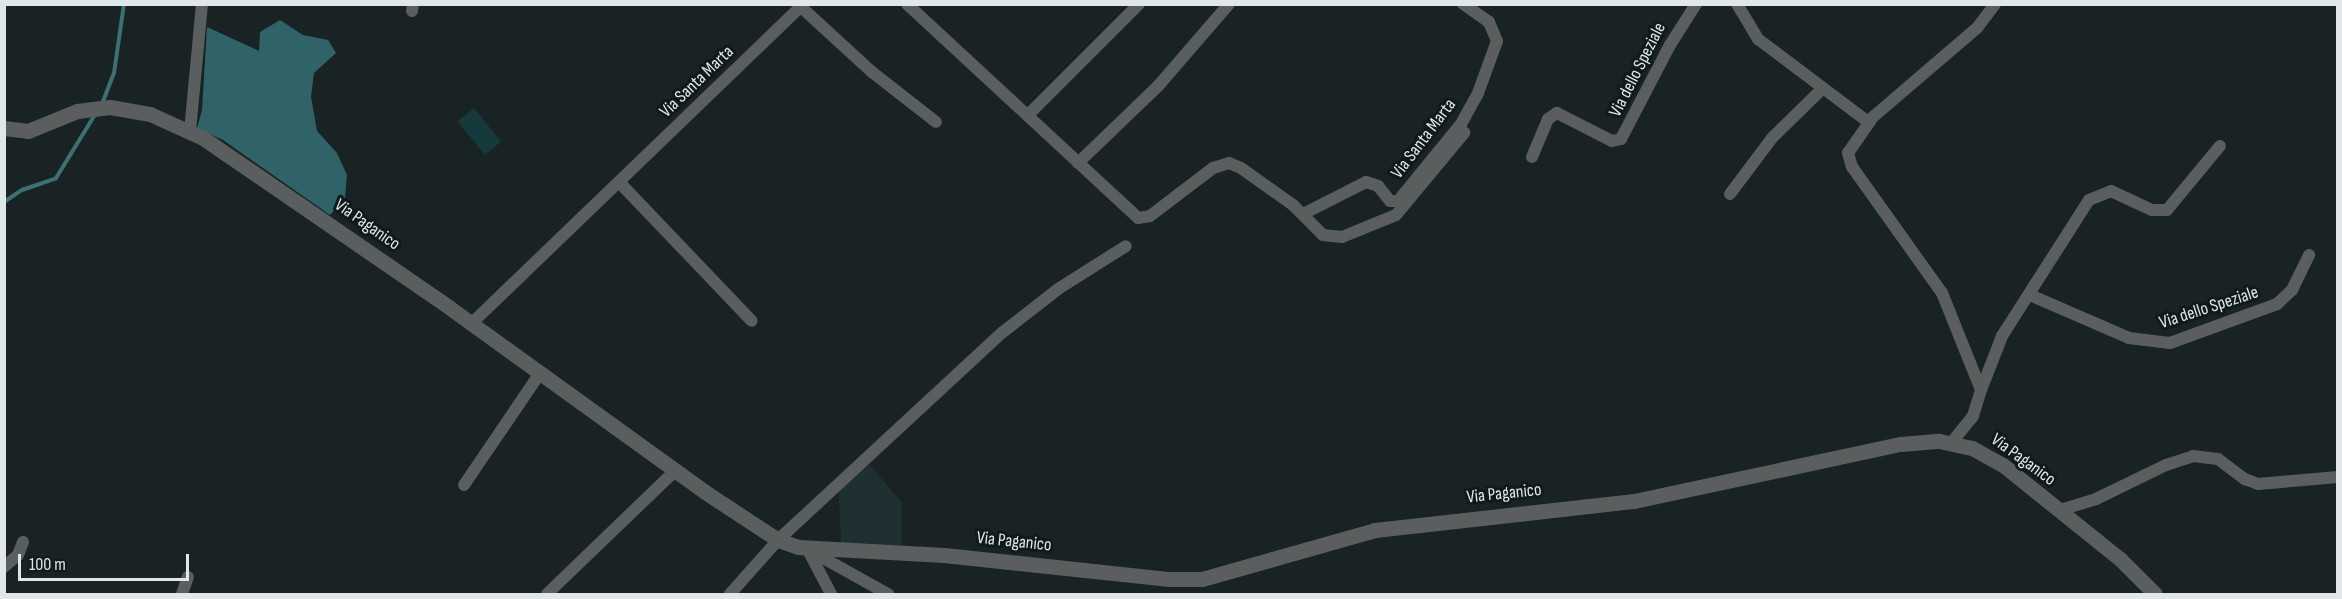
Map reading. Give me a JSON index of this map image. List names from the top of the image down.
{
  "streets": {
    "street": ["Via dello Speziale", "Via Santa Marta", "Via Paganico"]
  },
  "crossings": [
    ["Via Santa Marta", "Via Paganico"]
  ],
  "scale_bar": "100 m"
}
